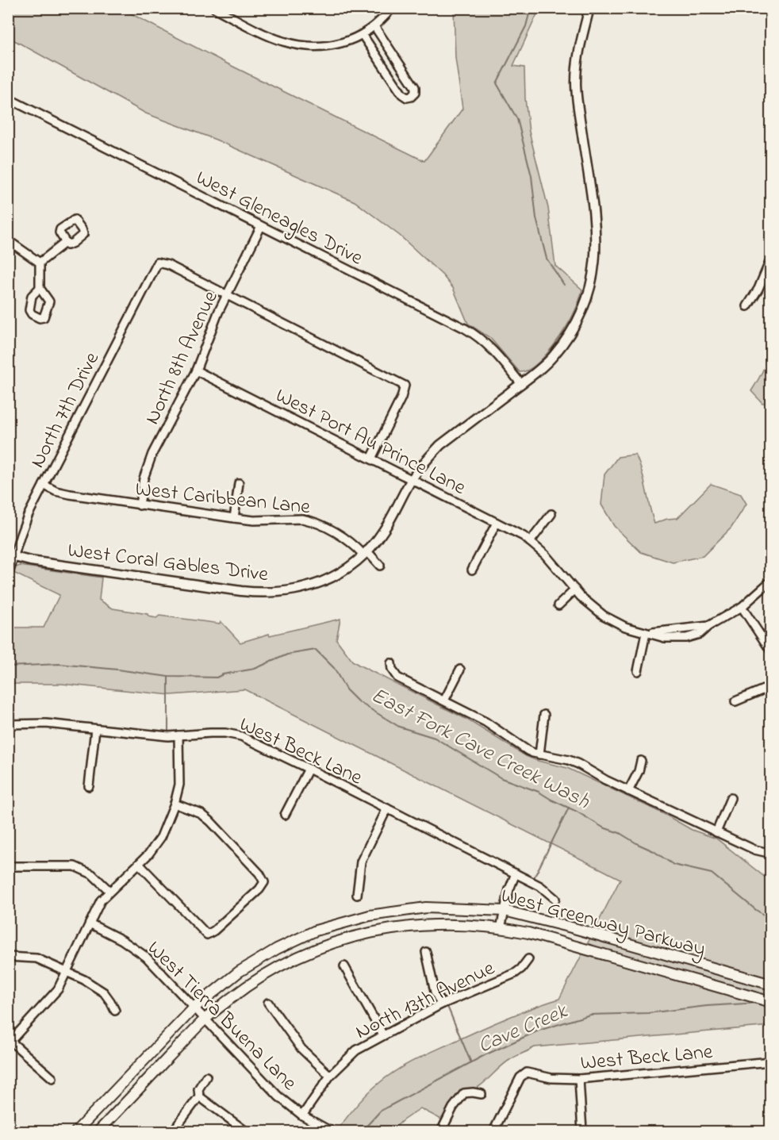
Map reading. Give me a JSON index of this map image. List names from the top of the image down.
{
  "streets": {
    "main road": ["West Greenway Parkway"],
    "street": [
      "West Gleneagles Drive",
      "North 8th Avenue",
      "North 7th Drive",
      "West Port Au Prince Lane",
      "West Caribbean Lane",
      "West Coral Gables Drive",
      "West Beck Lane",
      "North 13th Avenue",
      "West Tierra Buena Lane"
    ]
  },
  "crossings": [
    ["West Gleneagles Drive", "North 8th Avenue"],
    ["West Gleneagles Drive", "West Coral Gables Drive"],
    ["North 8th Avenue", "North 7th Drive"],
    ["North 8th Avenue", "West Port Au Prince Lane"],
    ["North 8th Avenue", "West Caribbean Lane"],
    ["North 7th Drive", "West Caribbean Lane"],
    ["North 7th Drive", "West Coral Gables Drive"],
    ["West Port Au Prince Lane", "West Coral Gables Drive"],
    ["West Caribbean Lane", "West Coral Gables Drive"],
    ["West Greenway Parkway", "West Tierra Buena Lane"],
    ["North 13th Avenue", "West Tierra Buena Lane"]
  ],
  "water": ["East Fork Cave Creek Wash", "Cave Creek"]
}
